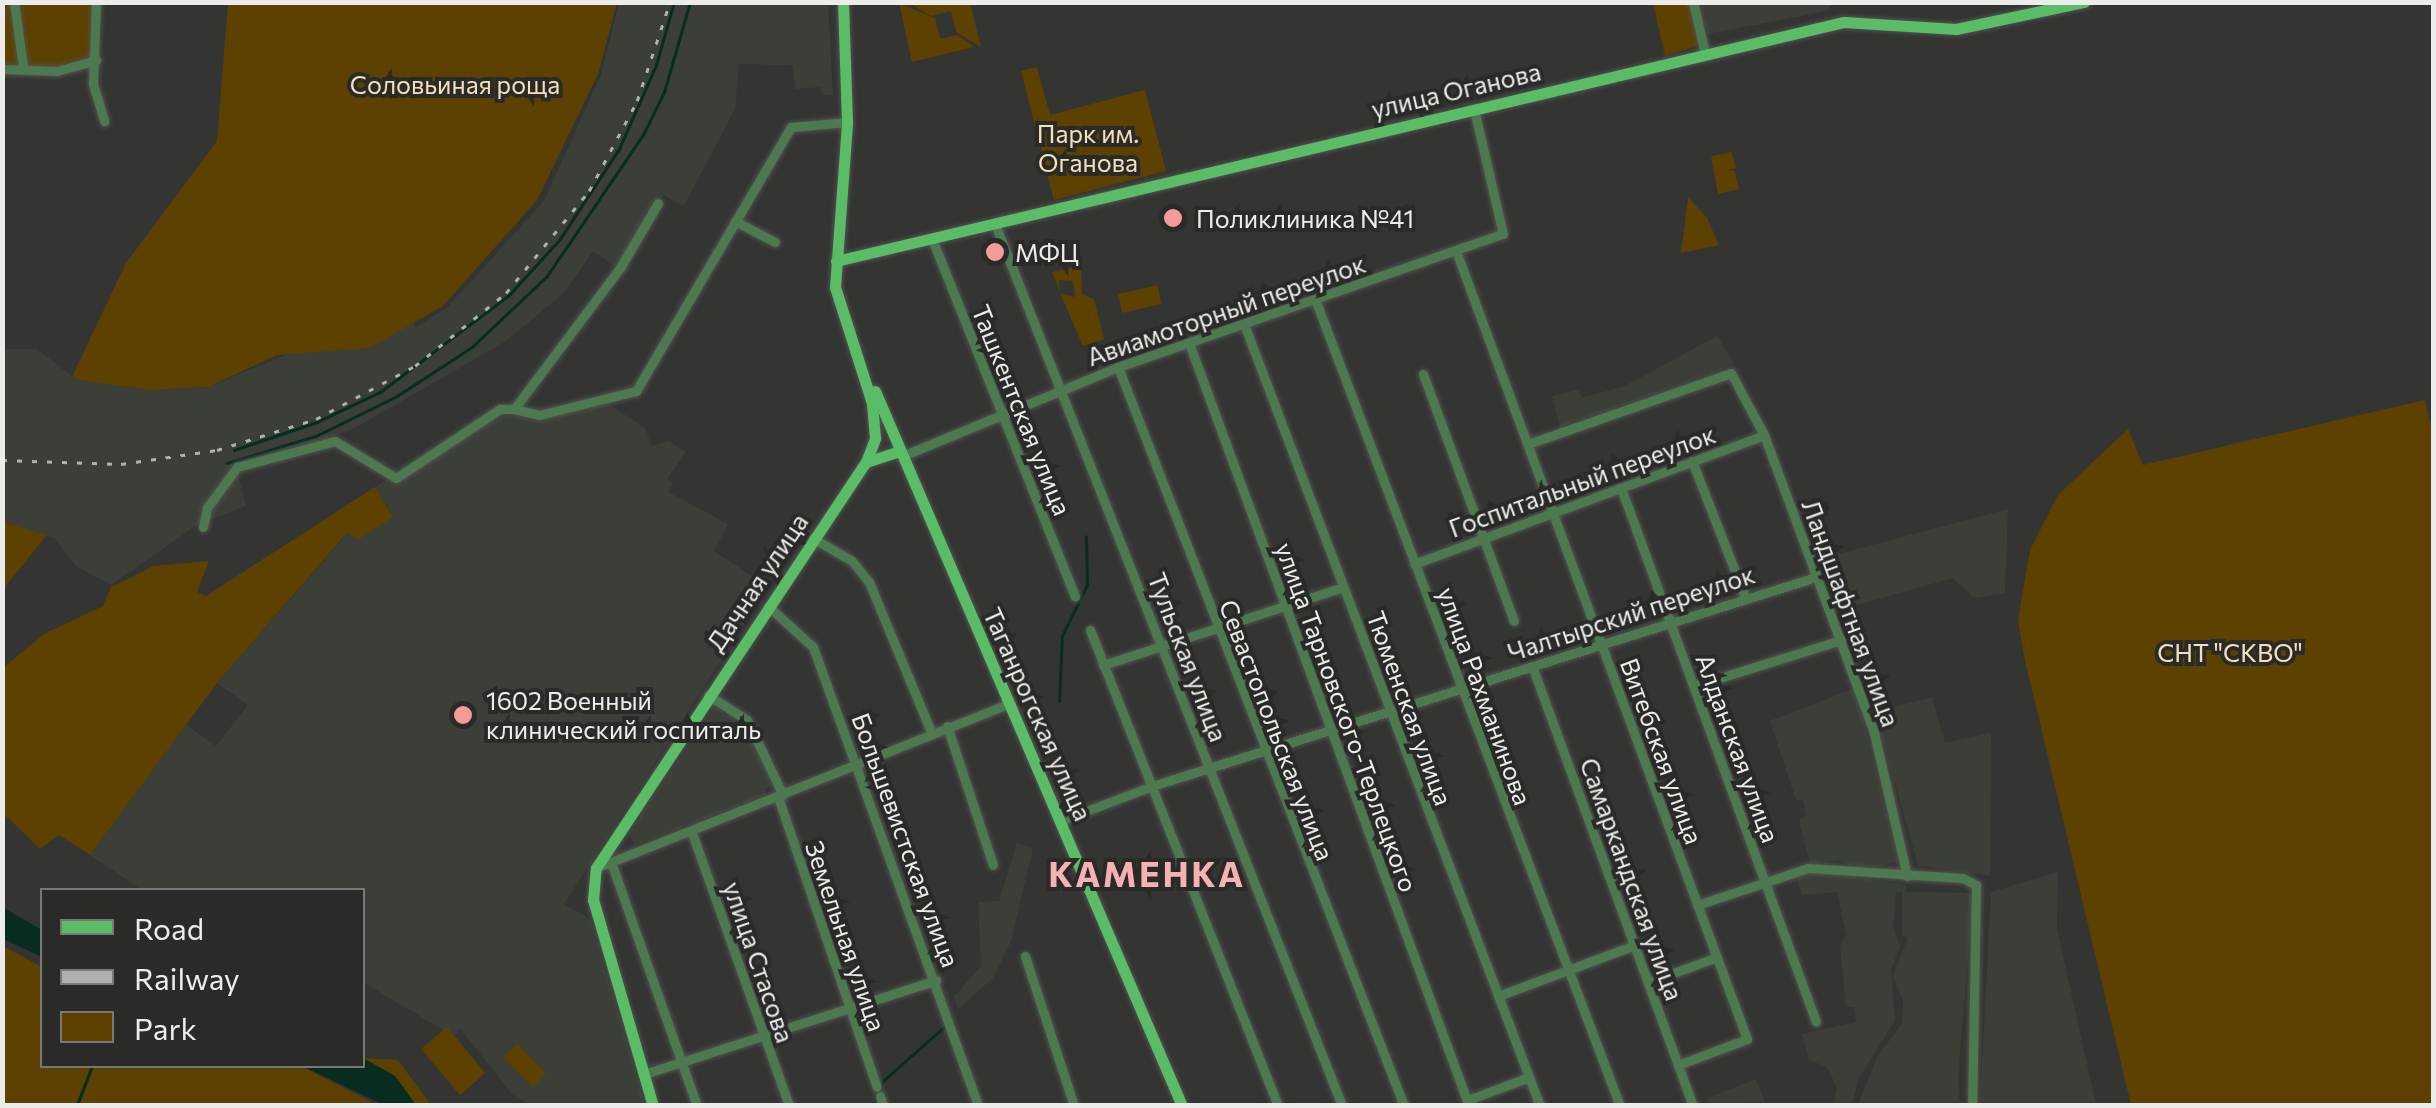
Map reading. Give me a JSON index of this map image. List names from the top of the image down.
{
  "streets": {
    "main road": ["улица Оганова", "Дачная улица", "Таганрогская улица"],
    "street": [
      "Авиамоторный переулок",
      "Ташкентская улица",
      "Госпитальный переулок",
      "Чалтырский переулок",
      "Ландшафтная улица",
      "Тульская улица",
      "улица Рахманинова",
      "Тюменская улица",
      "улица Тарновского-Терлецкого",
      "Севастопольская улица",
      "Алданская улица",
      "Витебская улица",
      "Большевистская улица",
      "Самаркандская улица",
      "Земельная улица",
      "улица Стасова"
    ]
  },
  "crossings": [
    ["улица Оганова", "Авиамоторный переулок"],
    ["улица Оганова", "Ташкентская улица"],
    ["улица Оганова", "Тульская улица"],
    ["улица Оганова", "Таганрогская улица"],
    ["Авиамоторный переулок", "Ташкентская улица"],
    ["Авиамоторный переулок", "Тульская улица"],
    ["Авиамоторный переулок", "улица Рахманинова"],
    ["Авиамоторный переулок", "Тюменская улица"],
    ["Авиамоторный переулок", "Таганрогская улица"],
    ["Авиамоторный переулок", "улица Тарновского-Терлецкого"],
    ["Авиамоторный переулок", "Севастопольская улица"],
    ["Авиамоторный переулок", "Витебская улица"],
    ["Госпитальный переулок", "Ландшафтная улица"],
    ["Госпитальный переулок", "улица Рахманинова"],
    ["Госпитальный переулок", "Алданская улица"],
    ["Госпитальный переулок", "Витебская улица"],
    ["Дачная улица", "Таганрогская улица"],
    ["Дачная улица", "Большевистская улица"],
    ["Дачная улица", "Земельная улица"],
    ["Чалтырский переулок", "Ландшафтная улица"],
    ["Чалтырский переулок", "Тульская улица"],
    ["Чалтырский переулок", "улица Рахманинова"],
    ["Чалтырский переулок", "Тюменская улица"],
    ["Чалтырский переулок", "Таганрогская улица"],
    ["Чалтырский переулок", "улица Тарновского-Терлецкого"],
    ["Чалтырский переулок", "Севастопольская улица"],
    ["Чалтырский переулок", "Алданская улица"],
    ["Чалтырский переулок", "Витебская улица"],
    ["Чалтырский переулок", "Самаркандская улица"],
    ["Ландшафтная улица", "Витебская улица"],
    ["Витебская улица", "Самаркандская улица"]
  ],
  "districts": ["КАМЕНКА"],
  "parks": ["Соловьиная роща", "Парк им. Оганова", "СНТ \"СКВО\""],
  "places": ["Поликлиника №41", "МФЦ", "1602 Военный клинический госпиталь"],
  "legend": ["Road", "Railway", "Park"]
}
